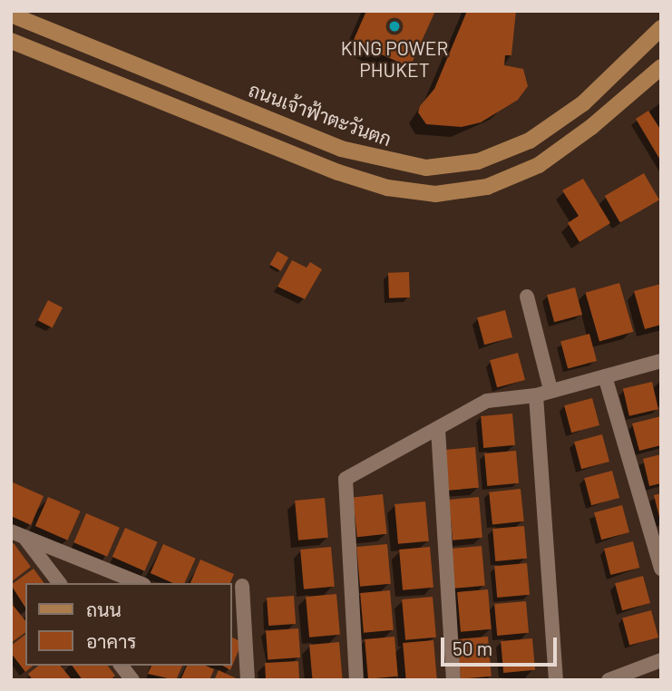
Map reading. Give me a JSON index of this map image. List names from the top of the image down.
{
  "streets": {
    "main road": ["ถนนเจ้าฟ้าตะวันตก"]
  },
  "places": ["KING POWER PHUKET"],
  "legend": ["ถนน", "อาคาร"],
  "scale_bar": "50 m"
}
